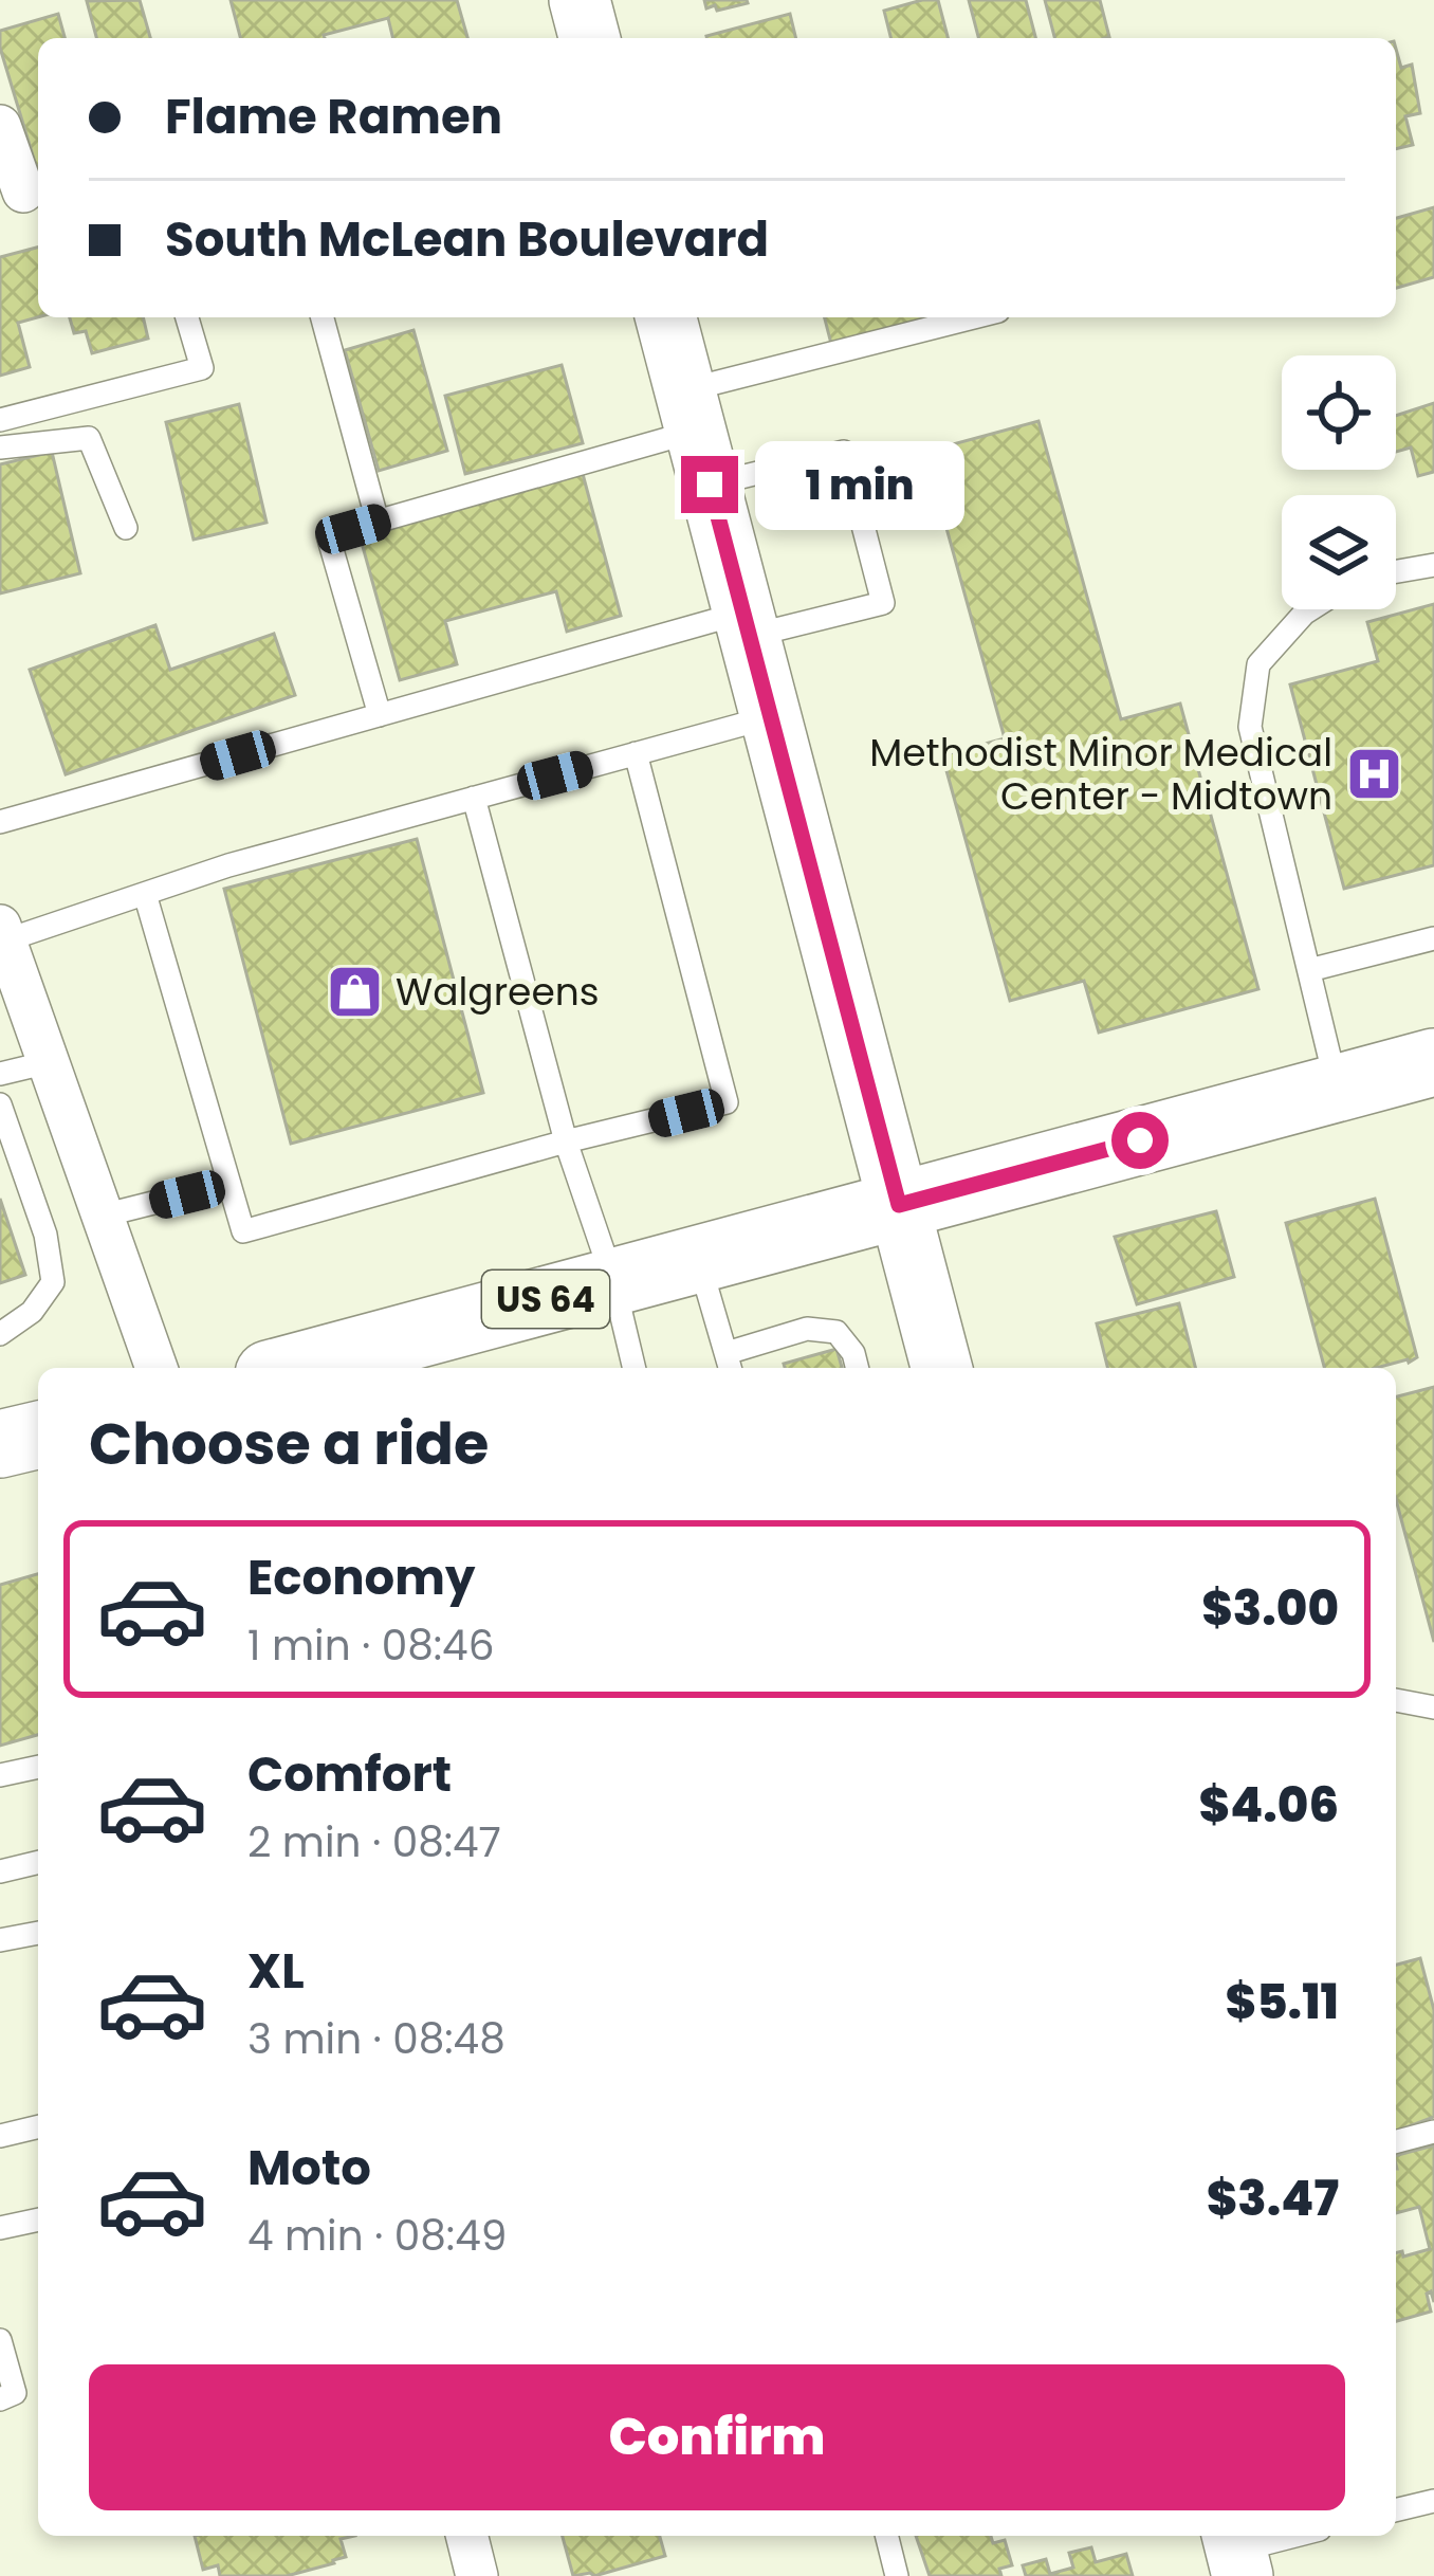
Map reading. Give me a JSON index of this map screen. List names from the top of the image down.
{
  "streets": {
    "main road": ["US 64"]
  },
  "places": {
    "hospital": ["Methodist Minor Medical Center - Midtown"],
    "shop": ["Walgreens"]
  },
  "page": {
    "banner": ["Flame Ramen", "South McLean Boulevard"],
    "bubble": "1 min",
    "heading": "Choose a ride",
    "list": [
      {
        "name": "Economy",
        "note": "1 min · 08:46",
        "value": "$3.00"
      },
      {
        "name": "Comfort",
        "note": "2 min · 08:47",
        "value": "$4.06"
      },
      {
        "name": "XL",
        "note": "3 min · 08:48",
        "value": "$5.11"
      },
      {
        "name": "Moto",
        "note": "4 min · 08:49",
        "value": "$3.47"
      }
    ],
    "buttons": "Confirm"
  }
}
